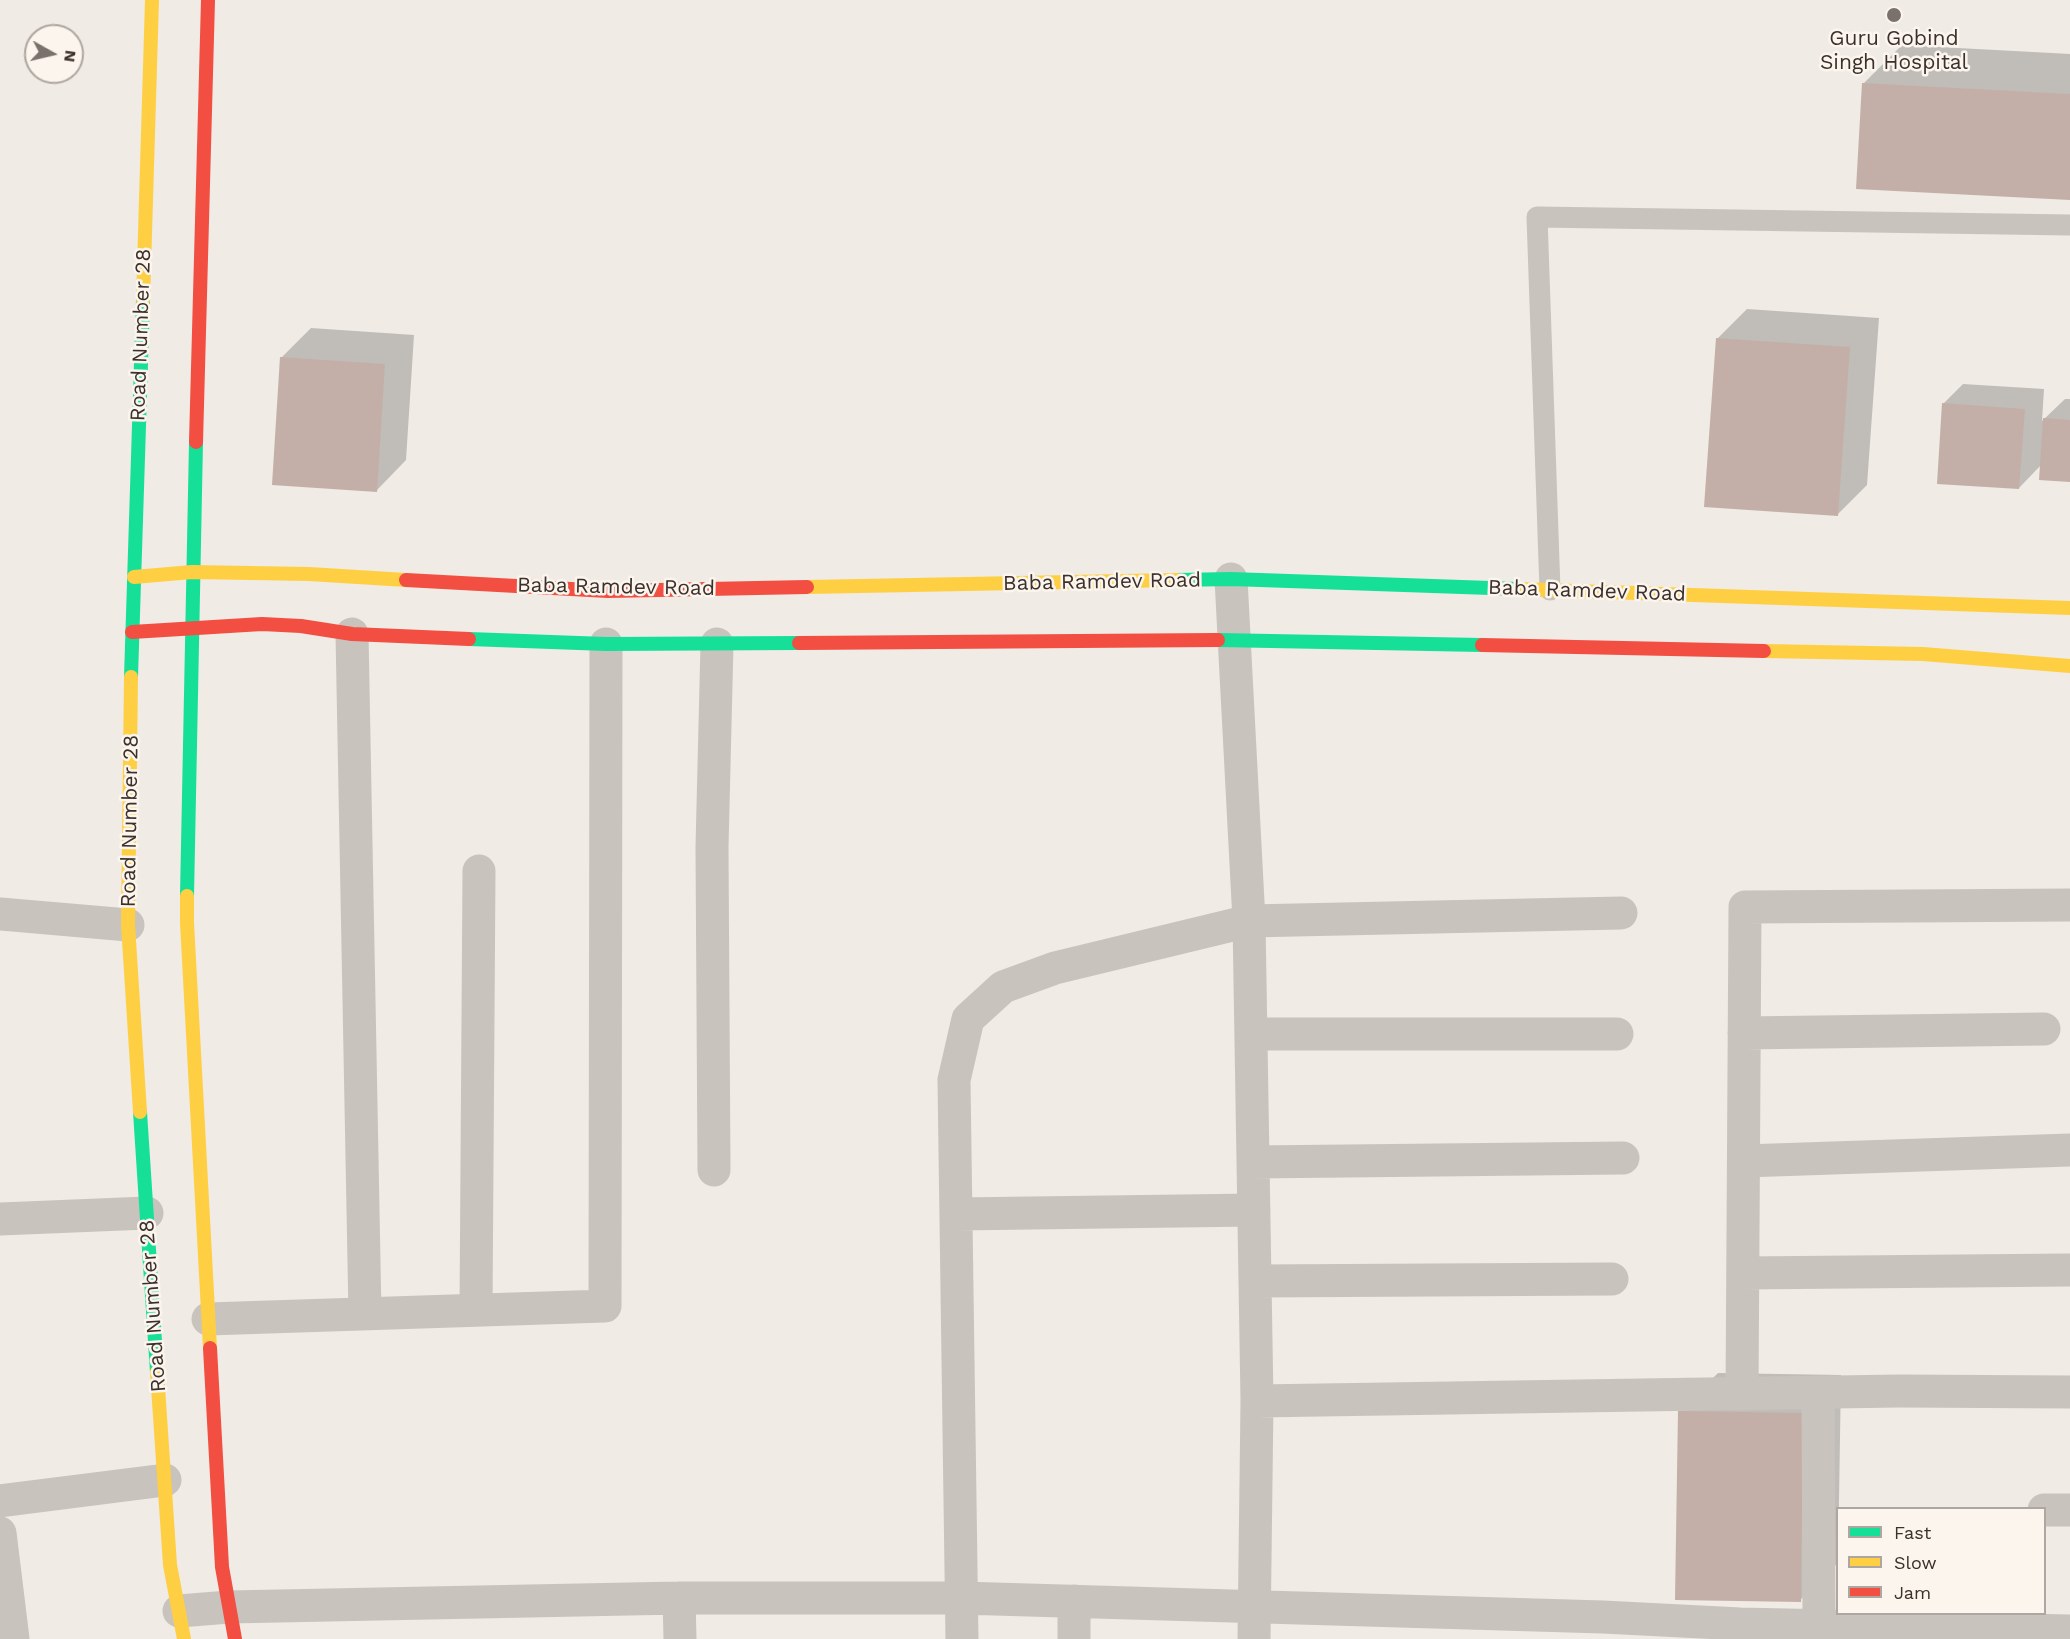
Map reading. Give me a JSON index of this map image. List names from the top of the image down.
{
  "streets": {
    "street": ["Road Number 28", "Baba Ramdev Road"]
  },
  "crossings": [
    ["Road Number 28", "Baba Ramdev Road"]
  ],
  "places": ["Guru Gobind Singh Hospital"],
  "legend": ["Fast", "Slow", "Jam"],
  "north": "right"
}
